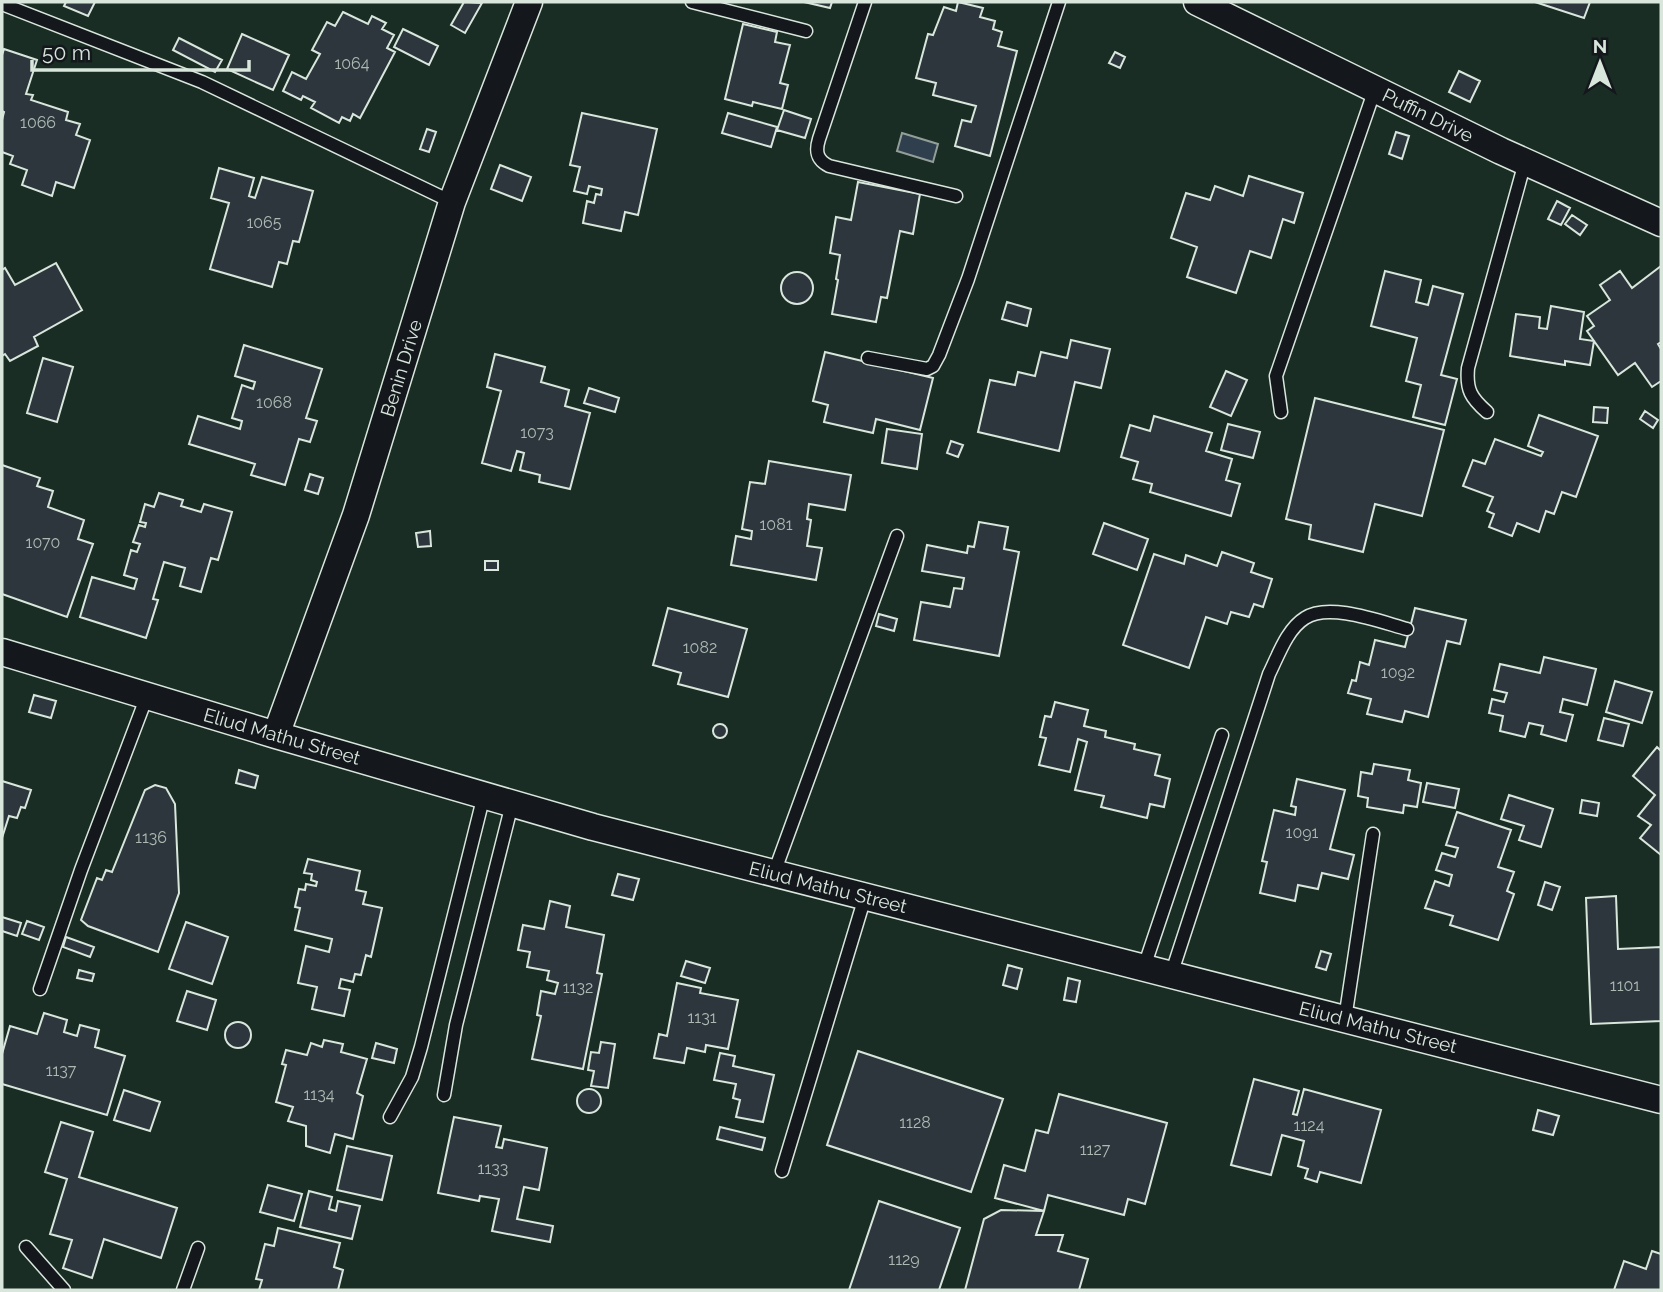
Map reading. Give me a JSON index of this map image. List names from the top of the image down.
{
  "streets": {
    "street": ["Puffin Drive", "Benin Drive", "Eliud Mathu Street"]
  },
  "crossings": [
    ["Benin Drive", "Eliud Mathu Street"]
  ],
  "house_numbers": [
    "1064",
    "1066",
    "1065",
    "1068",
    "1073",
    "1081",
    "1070",
    "1082",
    "1092",
    "1091",
    "1136",
    "1101",
    "1132",
    "1131",
    "1137",
    "1134",
    "1128",
    "1124",
    "1127",
    "1133",
    "1129"
  ],
  "scale_bar": "50 m",
  "north": "top"
}
